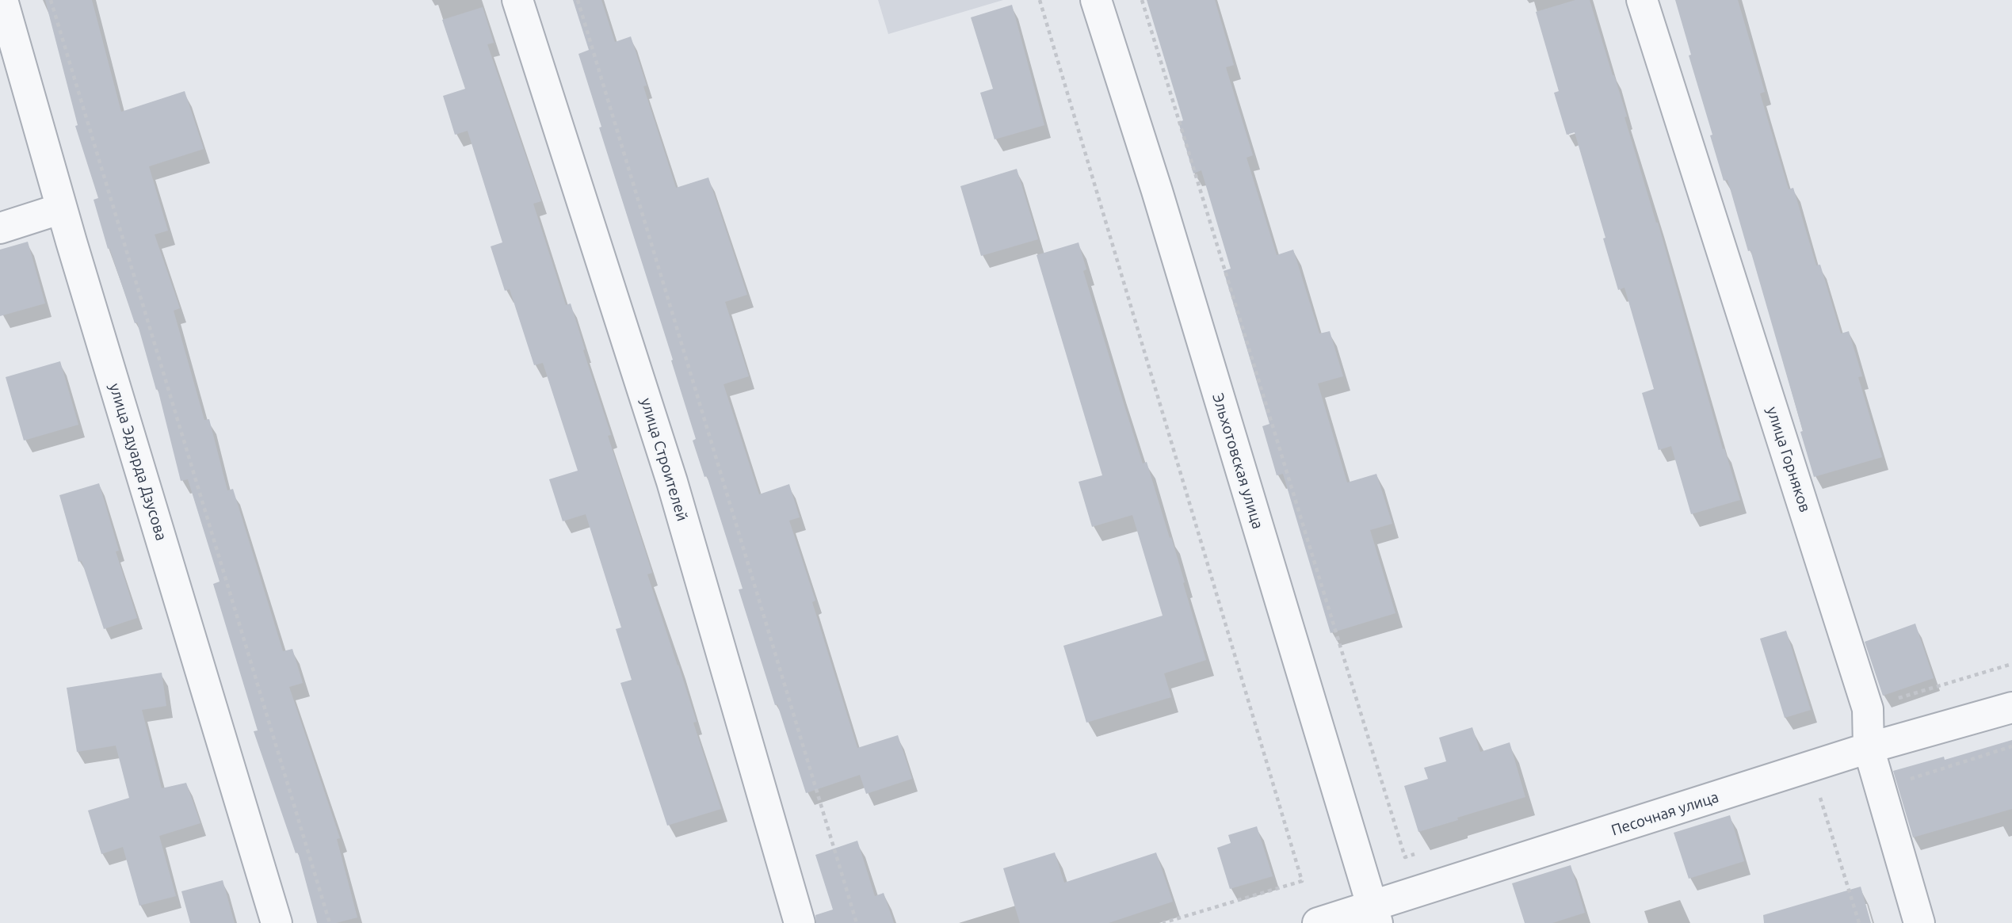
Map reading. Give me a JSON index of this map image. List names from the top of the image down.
{
  "streets": {
    "street": [
      "улица Строителей",
      "улица Горняков",
      "Эльхотовская улица",
      "улица Эдуарда Дзусова",
      "Песочная улица"
    ]
  },
  "crossings": [
    ["улица Горняков", "Песочная улица"],
    ["Эльхотовская улица", "Песочная улица"]
  ]
}
